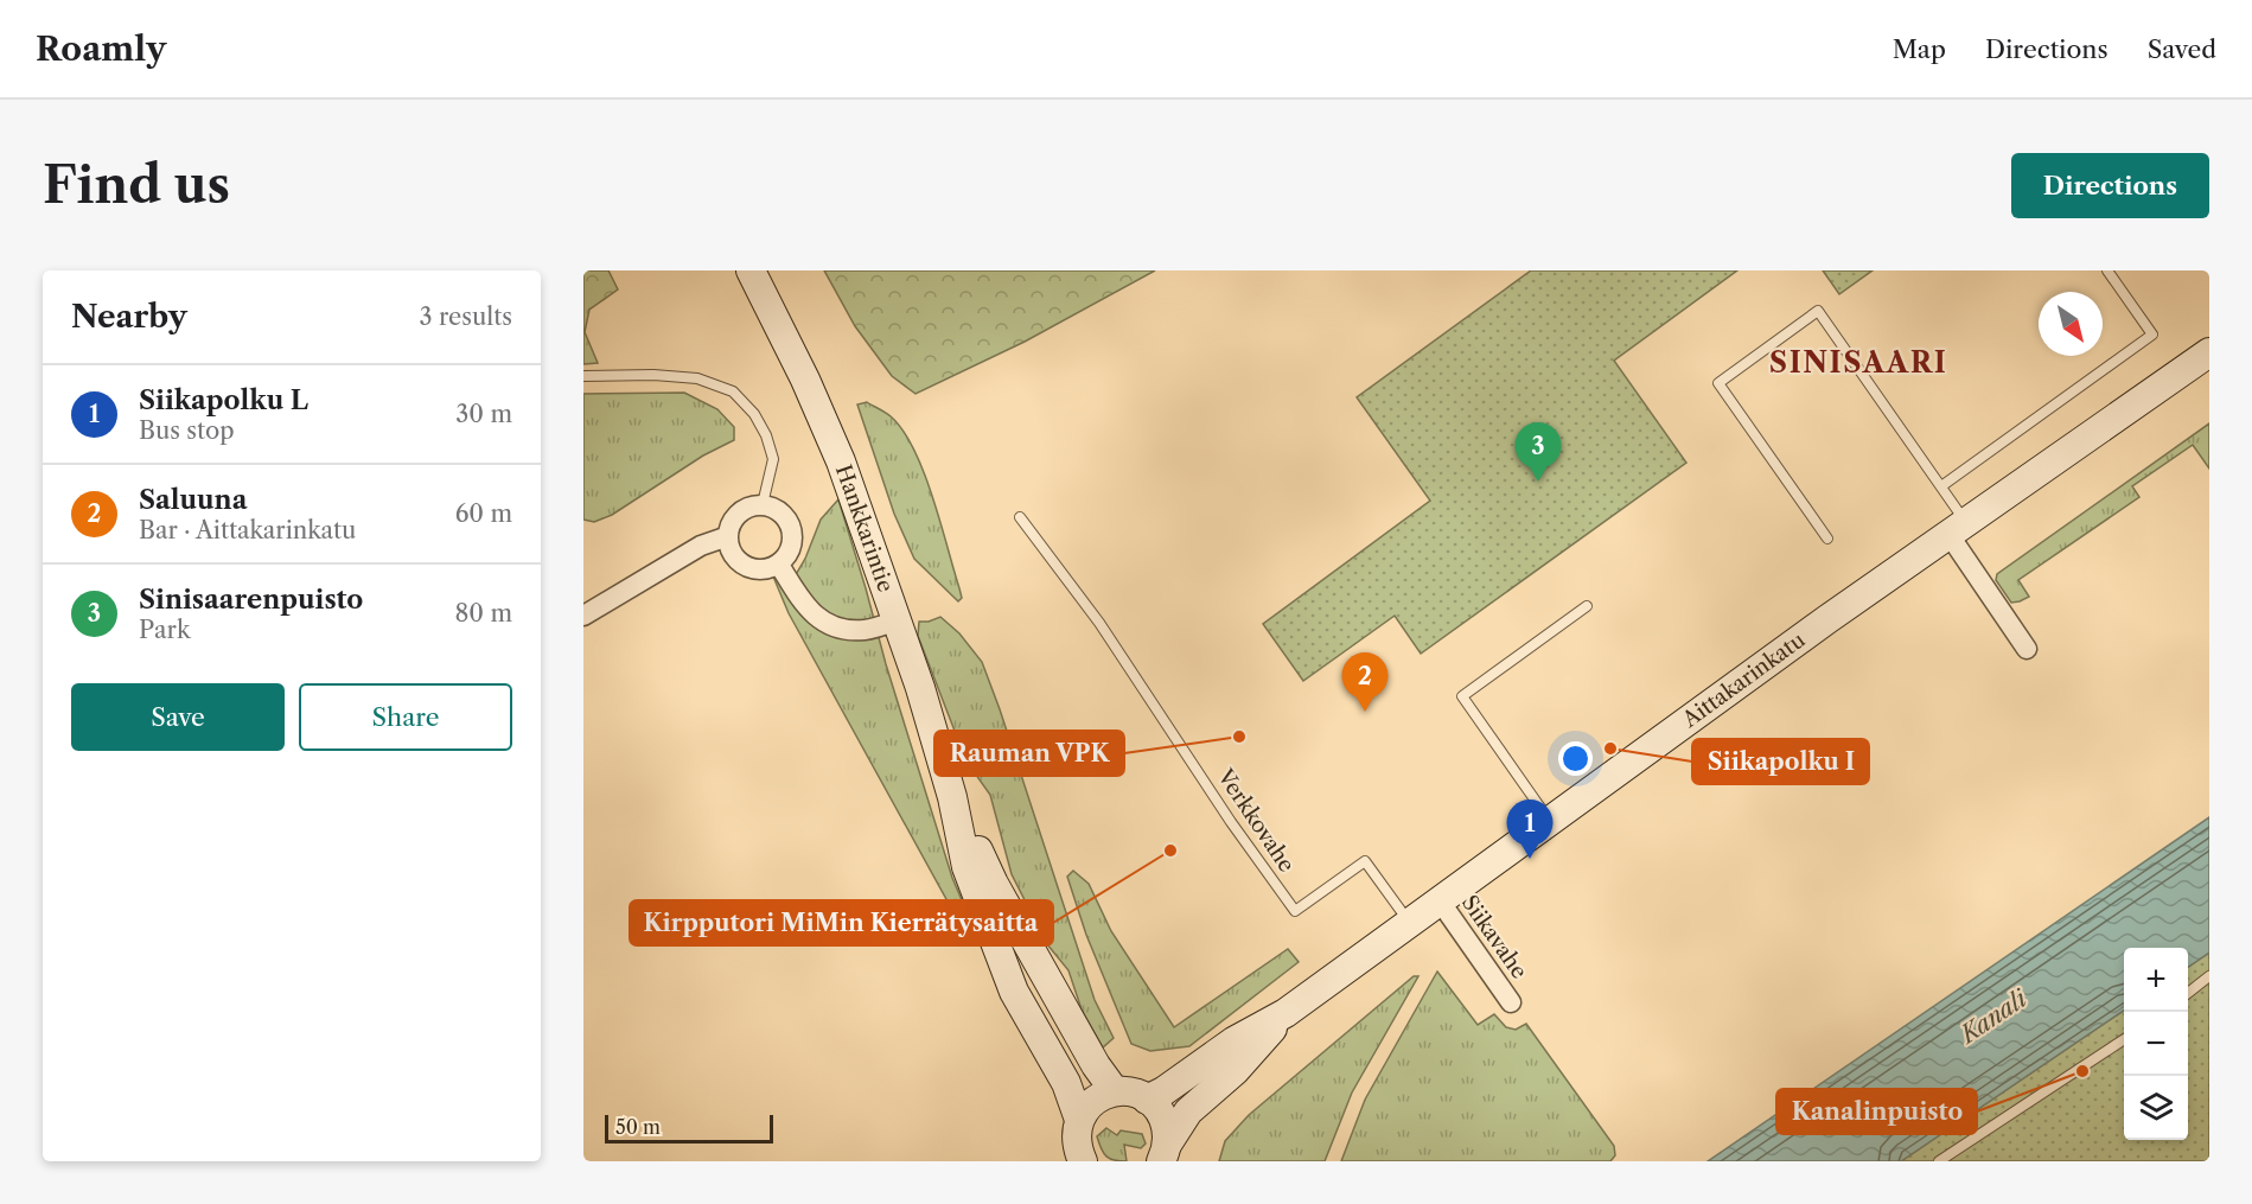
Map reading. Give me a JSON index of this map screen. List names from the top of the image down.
{
  "streets": {
    "main road": ["Hankkarintie", "Aittakarinkatu"],
    "street": ["Siikavahe"],
    "lane": ["Verkkovahe"]
  },
  "crossings": [
    ["Aittakarinkatu", "Verkkovahe"],
    ["Aittakarinkatu", "Siikavahe"]
  ],
  "districts": ["SINISAARI"],
  "water": ["Kanali"],
  "places": [
    "Rauman VPK",
    "Siikapolku I",
    "Kirpputori MiMin Kierrätysaitta",
    "Kanalinpuisto"
  ],
  "scale_bar": "50 m",
  "north": "bottom right",
  "page": {
    "header": "Roamly",
    "nav": ["Map", "Directions", "Saved"],
    "buttons": [
      "Directions",
      ["Save", "Share"]
    ],
    "title": "Find us",
    "heading": ["Nearby", "3 results"],
    "list": [
      {
        "mark": "1",
        "name": "Siikapolku L",
        "note": "Bus stop",
        "value": "30 m"
      },
      {
        "mark": "2",
        "name": "Saluuna",
        "note": "Bar · Aittakarinkatu",
        "value": "60 m"
      },
      {
        "mark": "3",
        "name": "Sinisaarenpuisto",
        "note": "Park",
        "value": "80 m"
      }
    ],
    "pins": ["3", "2", "1"],
    "map_buttons": ["+", "−"],
    "scale": "50 m"
  }
}
